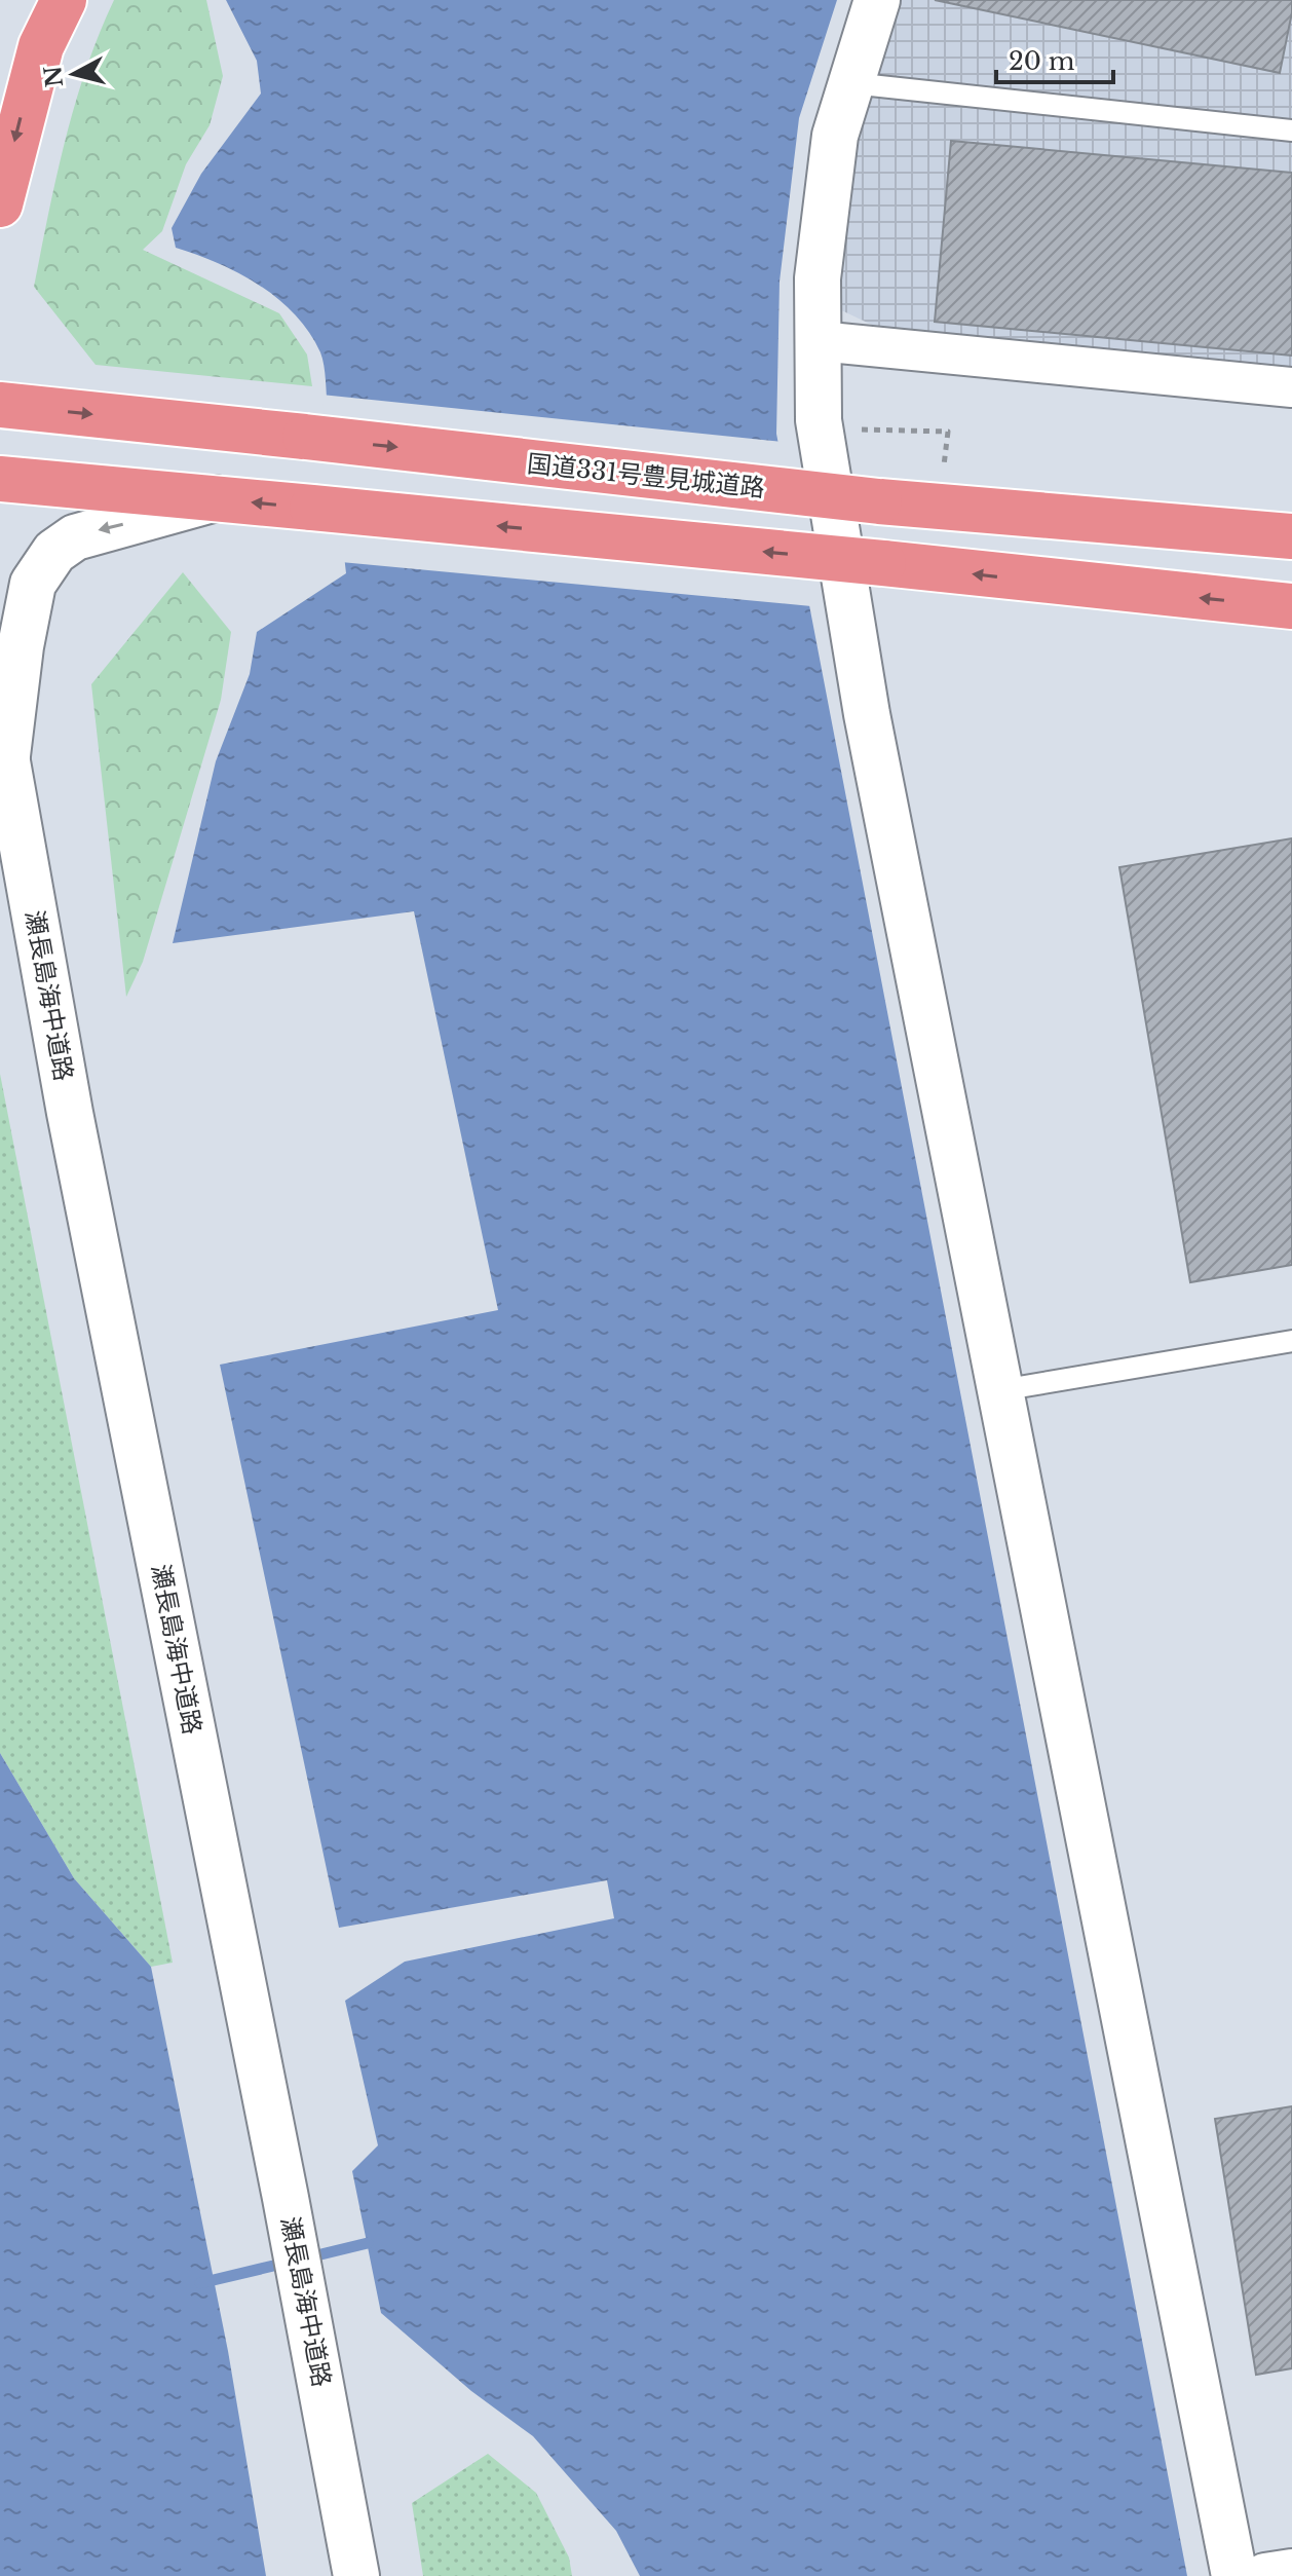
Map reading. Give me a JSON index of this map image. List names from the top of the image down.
{
  "streets": {
    "highway": ["国道331号豊見城道路"],
    "street": ["瀬長島海中道路"]
  },
  "scale_bar": "20 m",
  "north": "left"
}
